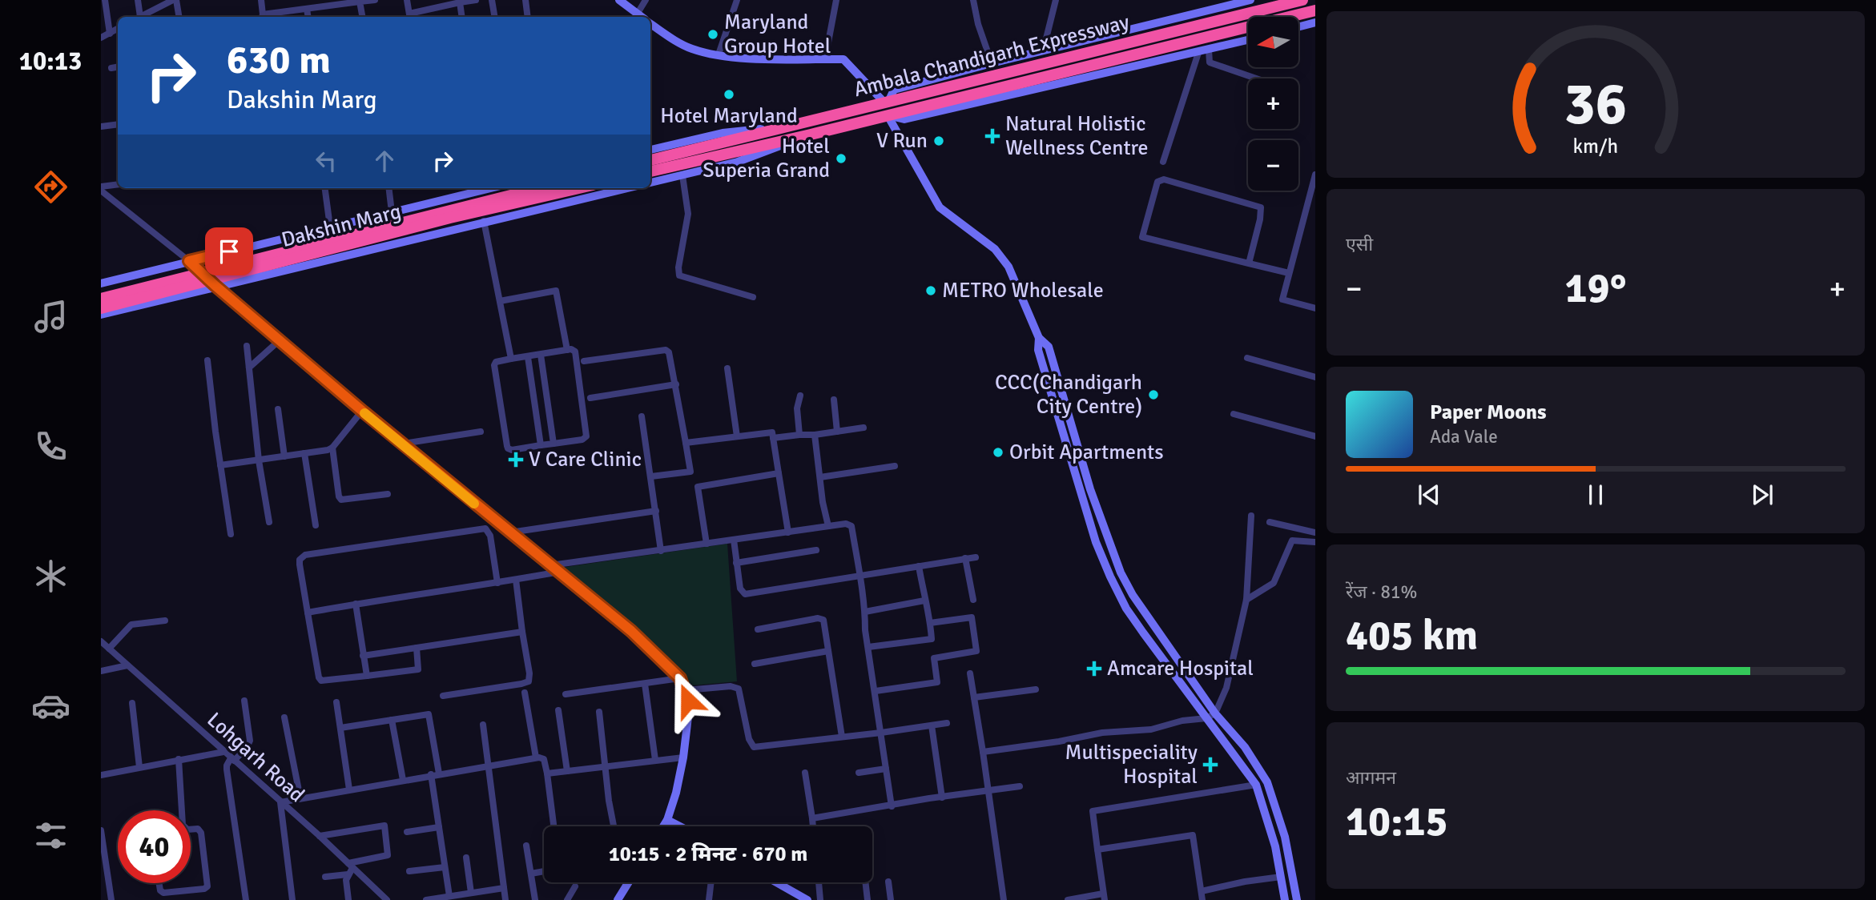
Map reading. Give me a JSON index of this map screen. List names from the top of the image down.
{
  "streets": {
    "highway": ["Ambala Chandigarh Expressway", "Dakshin Marg"],
    "street": ["Lohgarh Road"]
  },
  "places": {
    "other": [
      "Maryland Group Hotel",
      "Hotel Maryland",
      "V Run",
      "Hotel Superia Grand",
      "METRO Wholesale",
      "CCC(Chandigarh City Centre)",
      "Orbit Apartments"
    ],
    "health": [
      "Natural Holistic Wellness Centre",
      "V Care Clinic",
      "Amcare Hospital",
      "Multispeciality Hospital"
    ]
  },
  "north": "left",
  "page": {
    "tabs": "10:13",
    "map_buttons": ["+", "−"],
    "turn": ["630 m", "Dakshin Marg"],
    "tile": [
      "एसी",
      ["रेंज · 81%", "405 km"],
      ["आगमन", "10:15"]
    ],
    "heat": ["−", "19°", "+"],
    "song": ["Paper Moons", "Ada Vale"],
    "limit": "40",
    "trip": "10:15 · 2 मिनट · 670 m",
    "gauge": ["36", "km/h"]
  }
}
